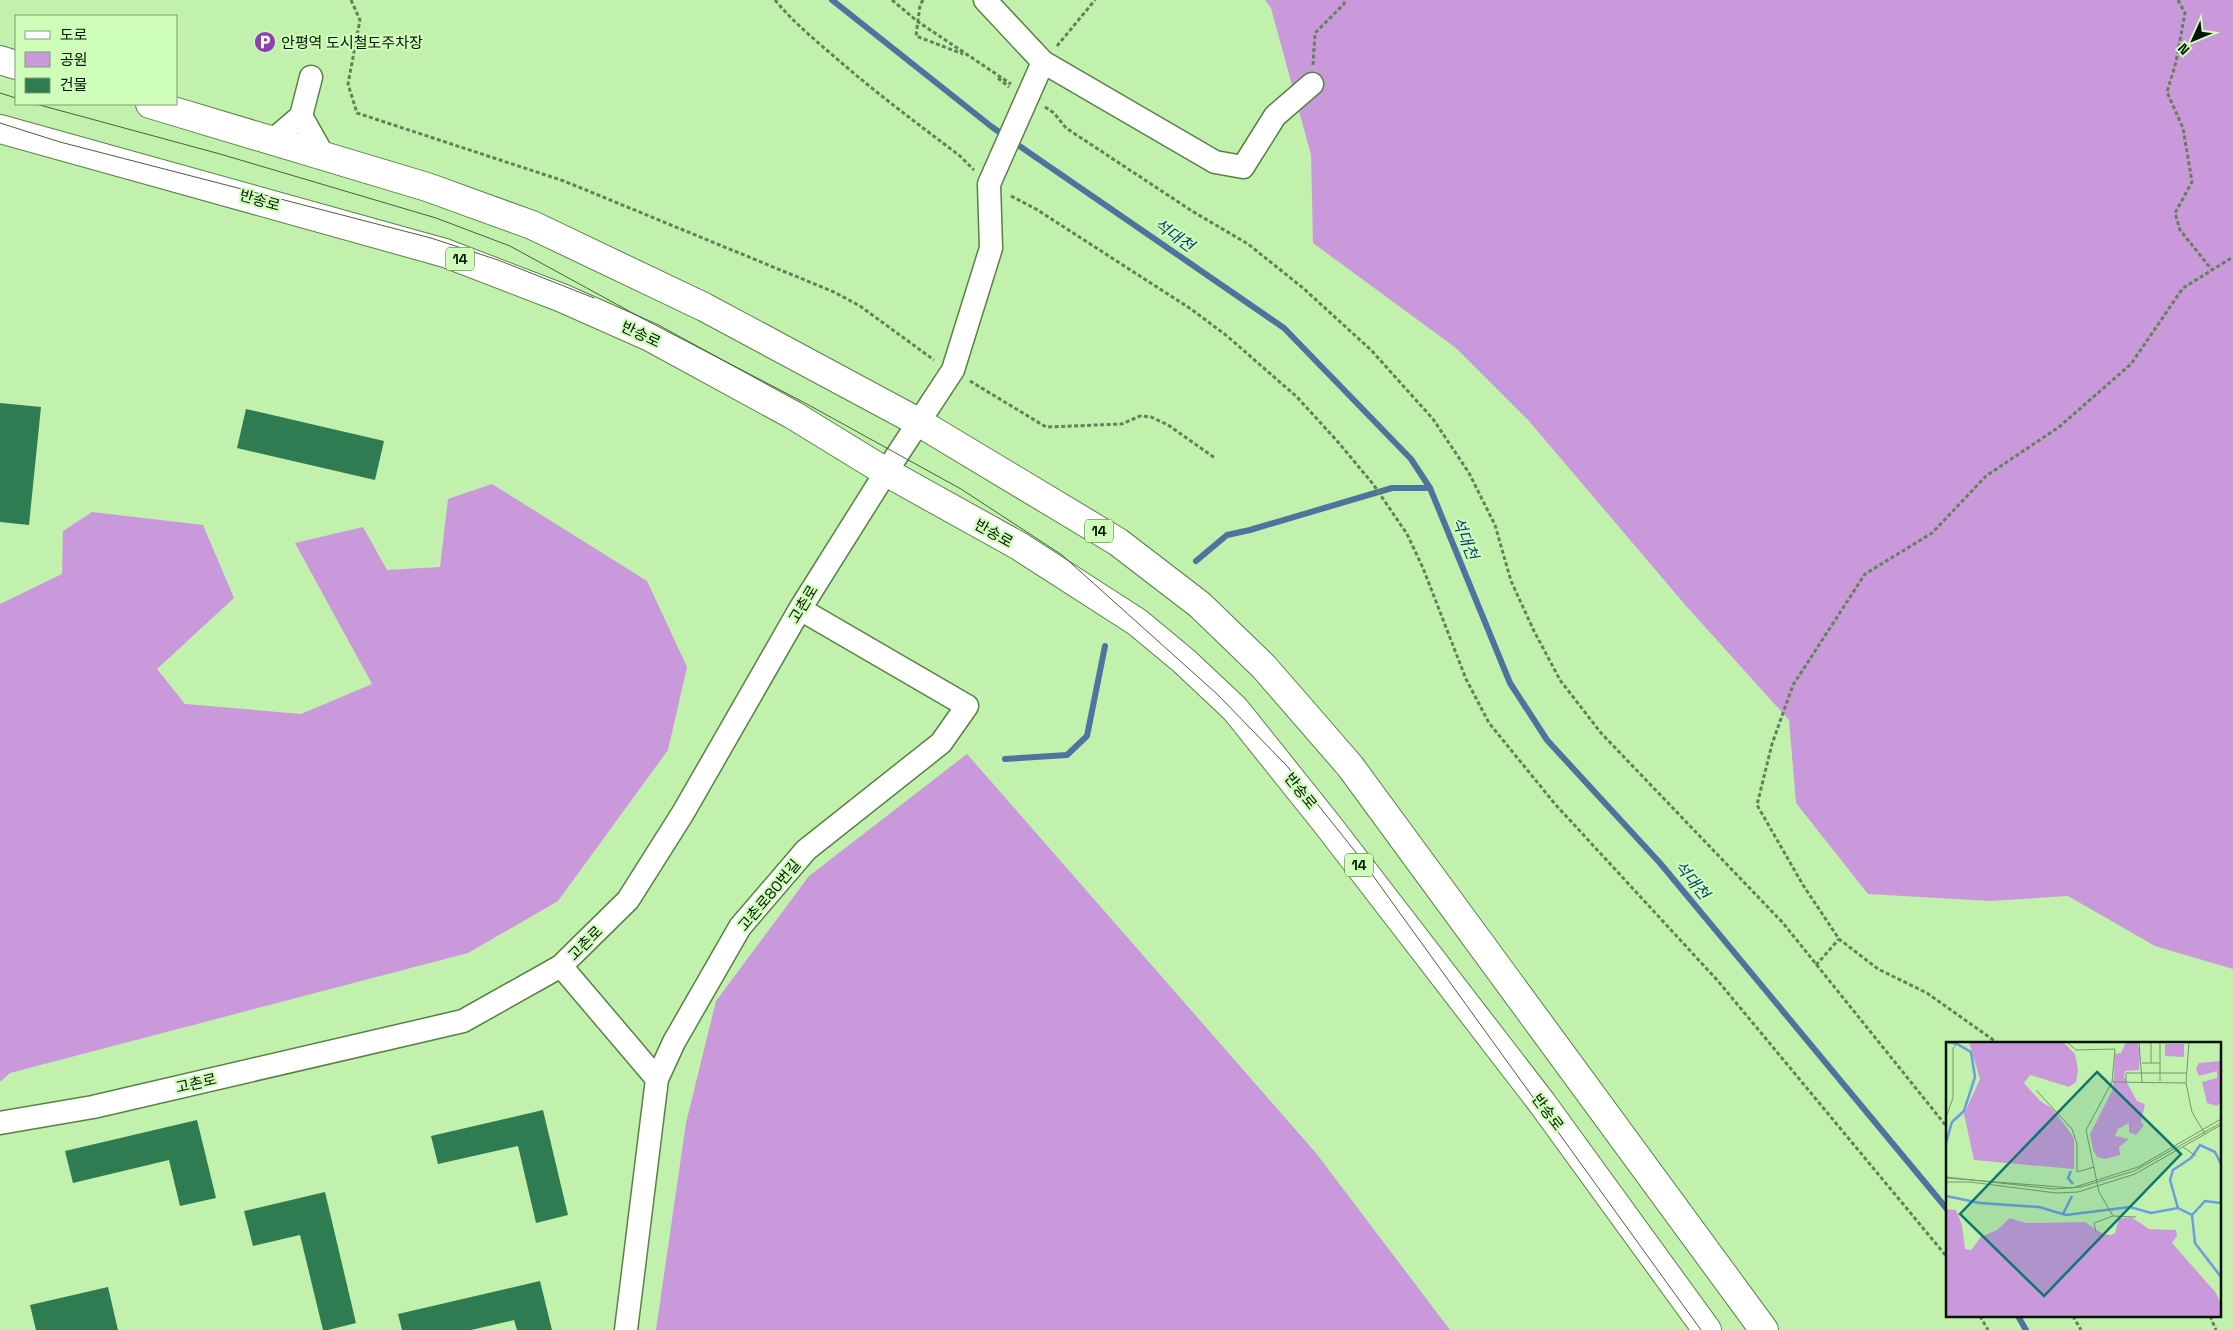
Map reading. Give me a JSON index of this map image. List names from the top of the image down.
{
  "streets": {
    "main road": ["반송로", "14"],
    "street": ["고촌로", "고촌로80번길"]
  },
  "crossings": [
    ["반송로", "고촌로"],
    ["14", "고촌로"],
    ["고촌로", "고촌로80번길"]
  ],
  "water": ["석대천"],
  "places": {
    "parking": ["안평역 도시철도주차장"]
  },
  "legend": ["도로", "공원", "건물"],
  "north": "bottom left"
}
